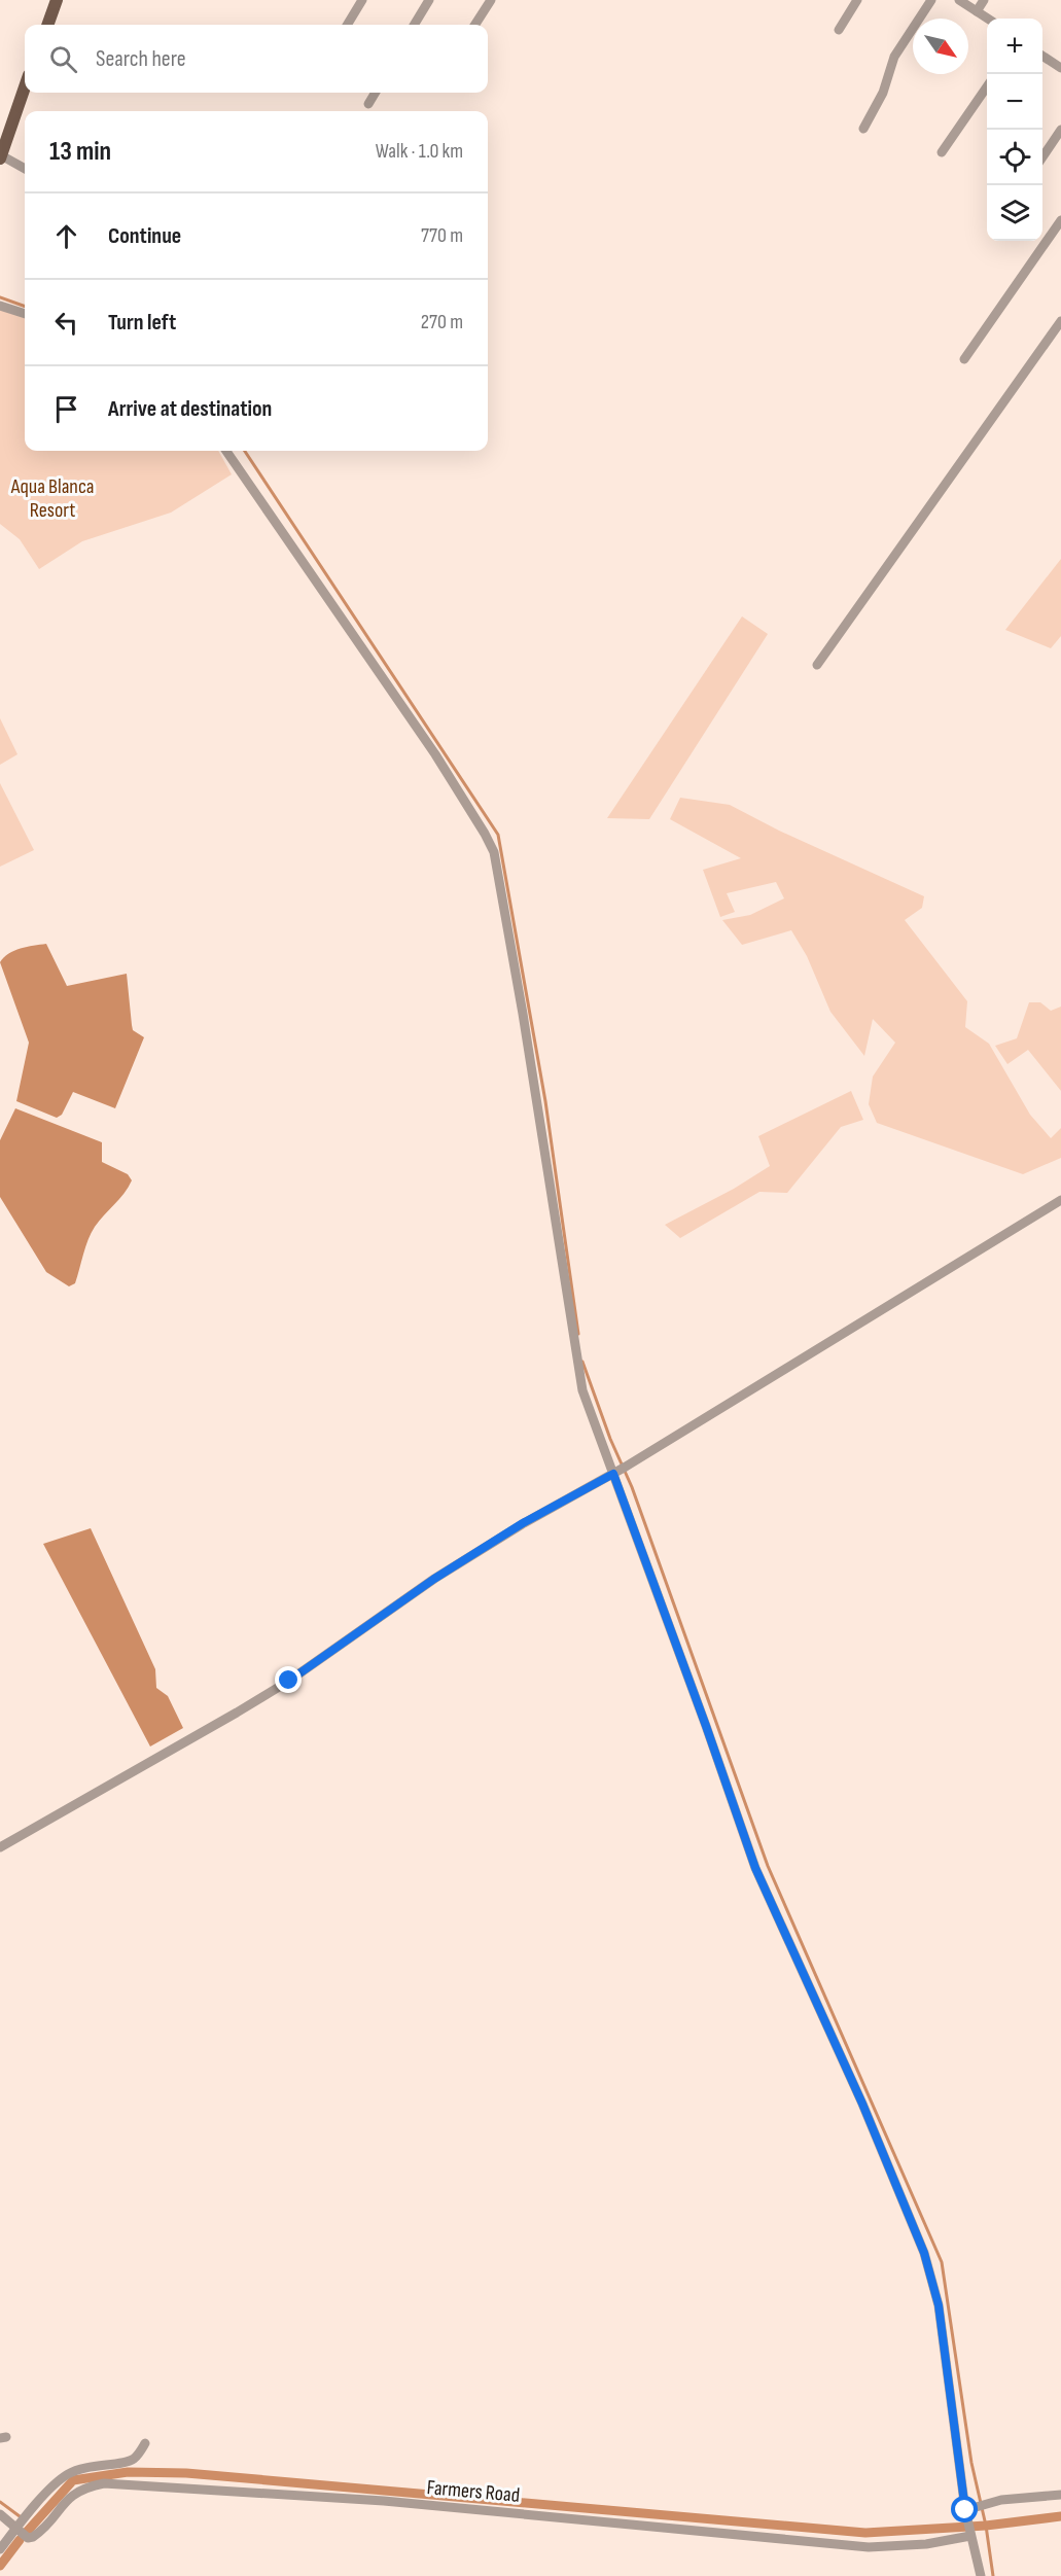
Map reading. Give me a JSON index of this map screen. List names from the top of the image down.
{
  "streets": {
    "street": ["Farmers Road"]
  },
  "parks": ["Aqua Blanca Resort"],
  "north": "bottom right",
  "page": {
    "map_buttons": ["+", "−"],
    "search": "Search here",
    "heading": ["13 min", "Walk · 1.0 km"],
    "list": [
      ["Continue", "770 m"],
      ["Turn left", "270 m"],
      "Arrive at destination"
    ]
  }
}
